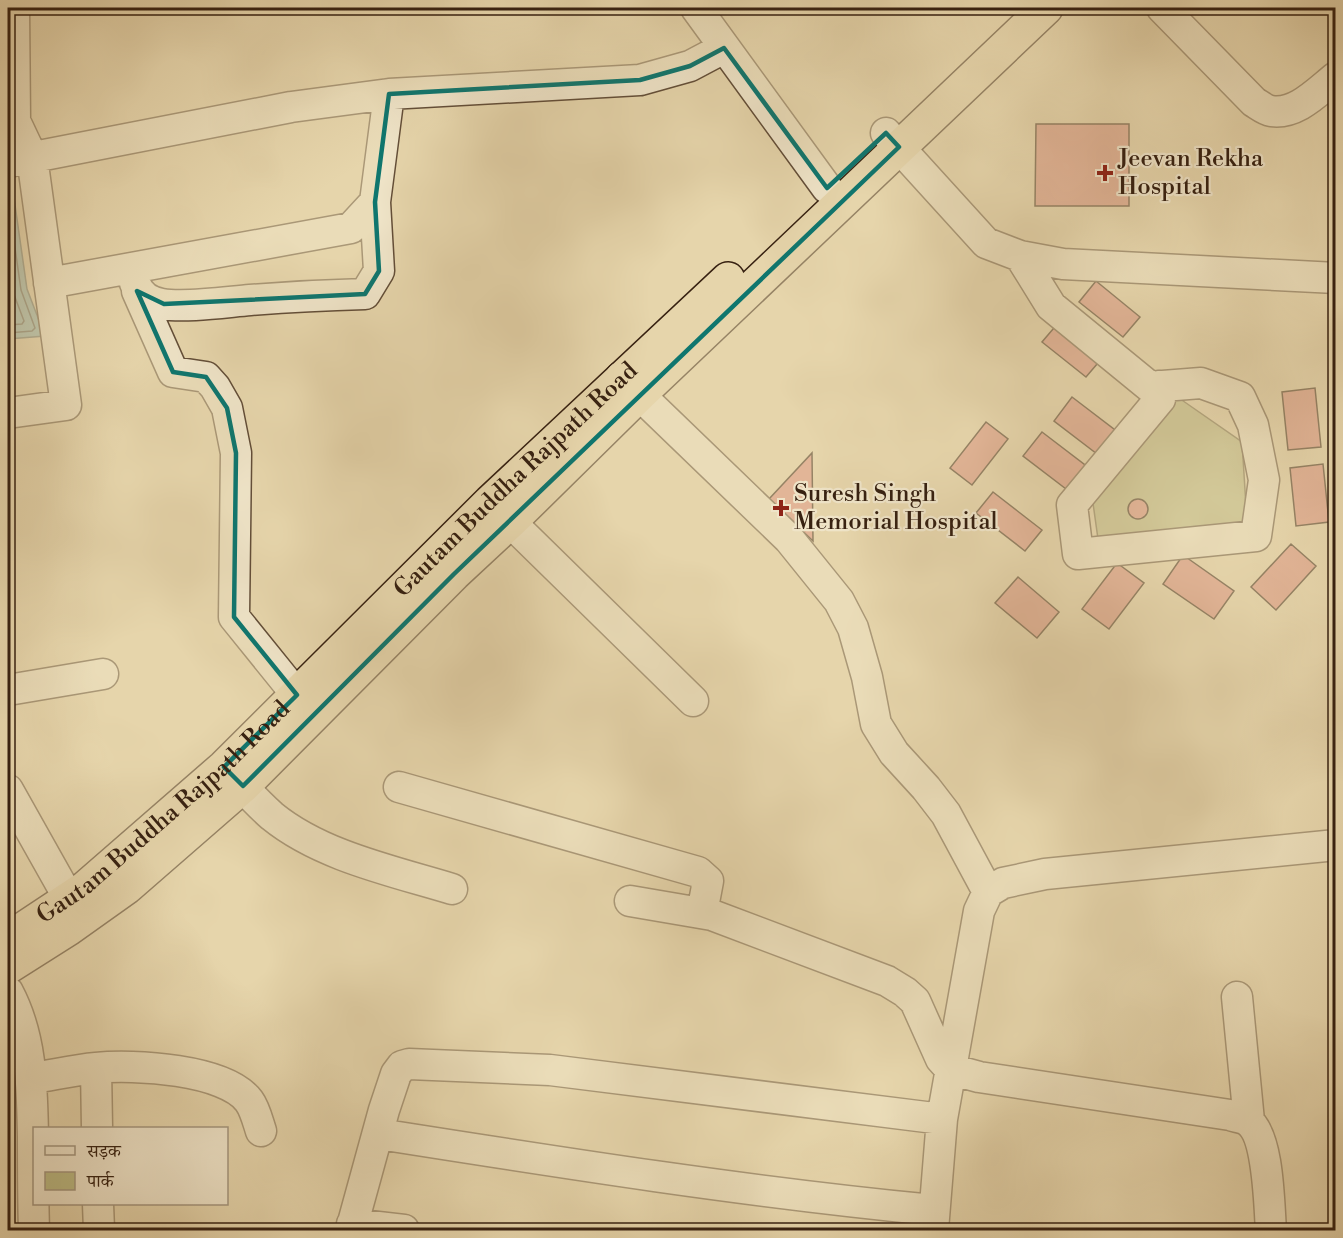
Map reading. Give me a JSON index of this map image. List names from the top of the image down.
{
  "streets": {
    "highway": ["Gautam Buddha Rajpath Road"]
  },
  "places": {
    "health": ["Jeevan Rekha Hospital", "Suresh Singh Memorial Hospital"]
  },
  "legend": ["सड़क", "पार्क"]
}
